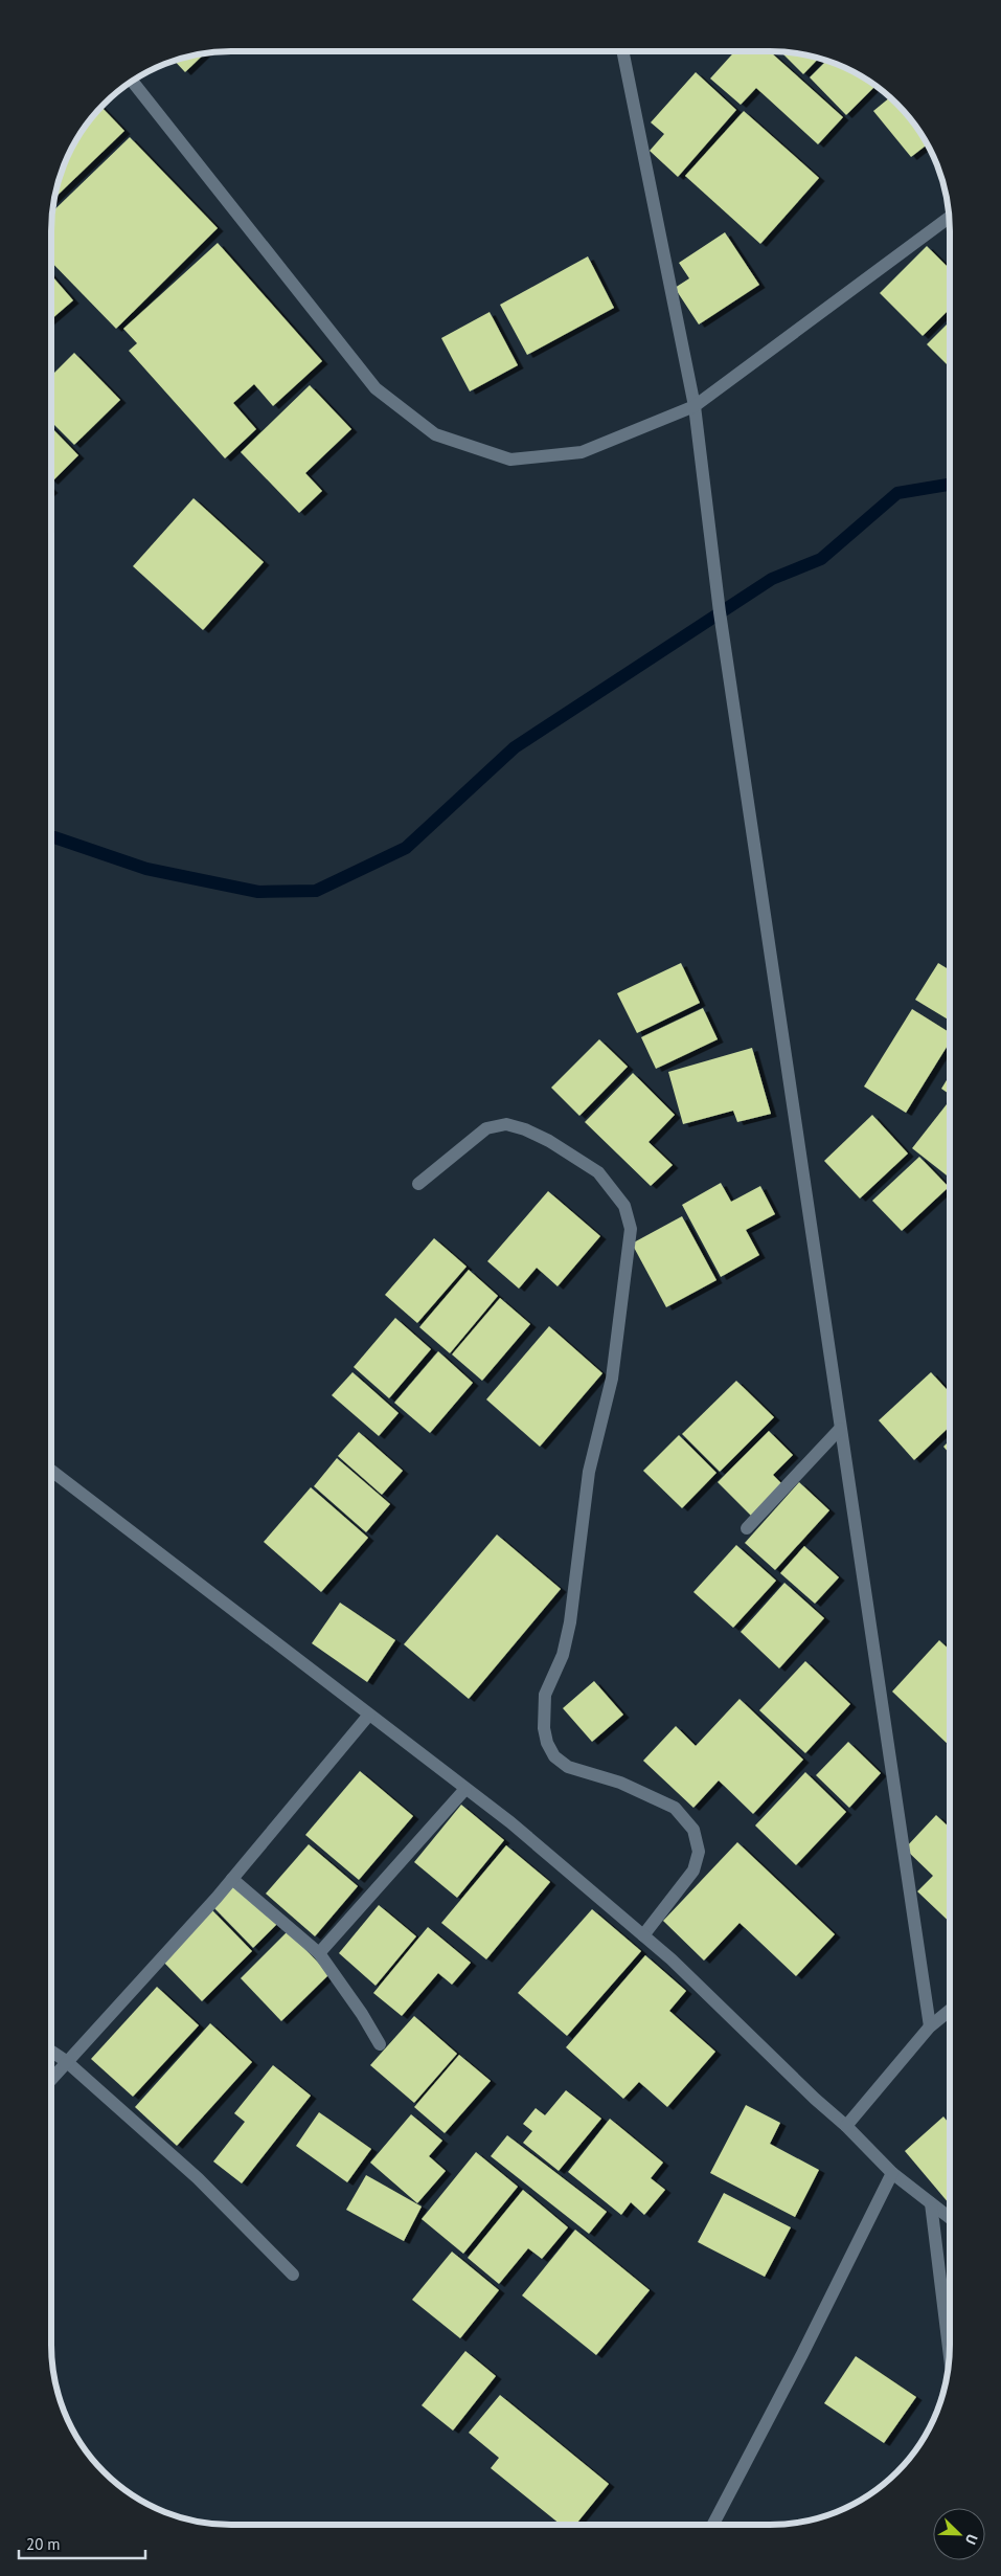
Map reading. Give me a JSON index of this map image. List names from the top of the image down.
{
  "scale_bar": "20 m",
  "north": "bottom right"
}
